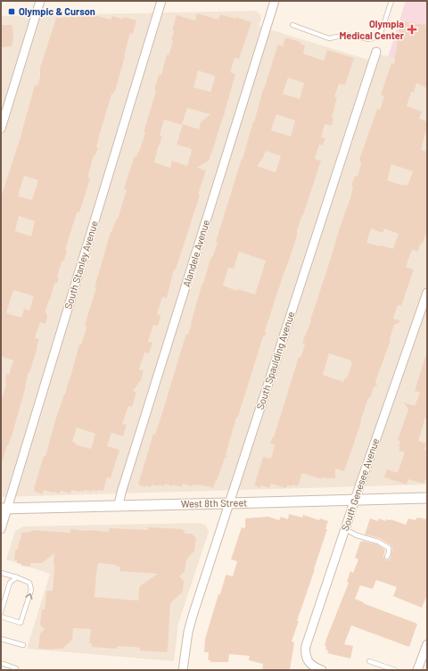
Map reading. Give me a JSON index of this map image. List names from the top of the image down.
{
  "streets": {
    "street": [
      "Alandele Avenue",
      "South Stanley Avenue",
      "South Spaulding Avenue",
      "South Genesee Avenue",
      "West 8th Street"
    ]
  },
  "crossings": [
    ["Alandele Avenue", "West 8th Street"],
    ["South Stanley Avenue", "West 8th Street"],
    ["South Spaulding Avenue", "West 8th Street"],
    ["South Genesee Avenue", "West 8th Street"]
  ],
  "places": {
    "transit": ["Olympic & Curson"],
    "health": ["Olympia Medical Center"]
  }
}
